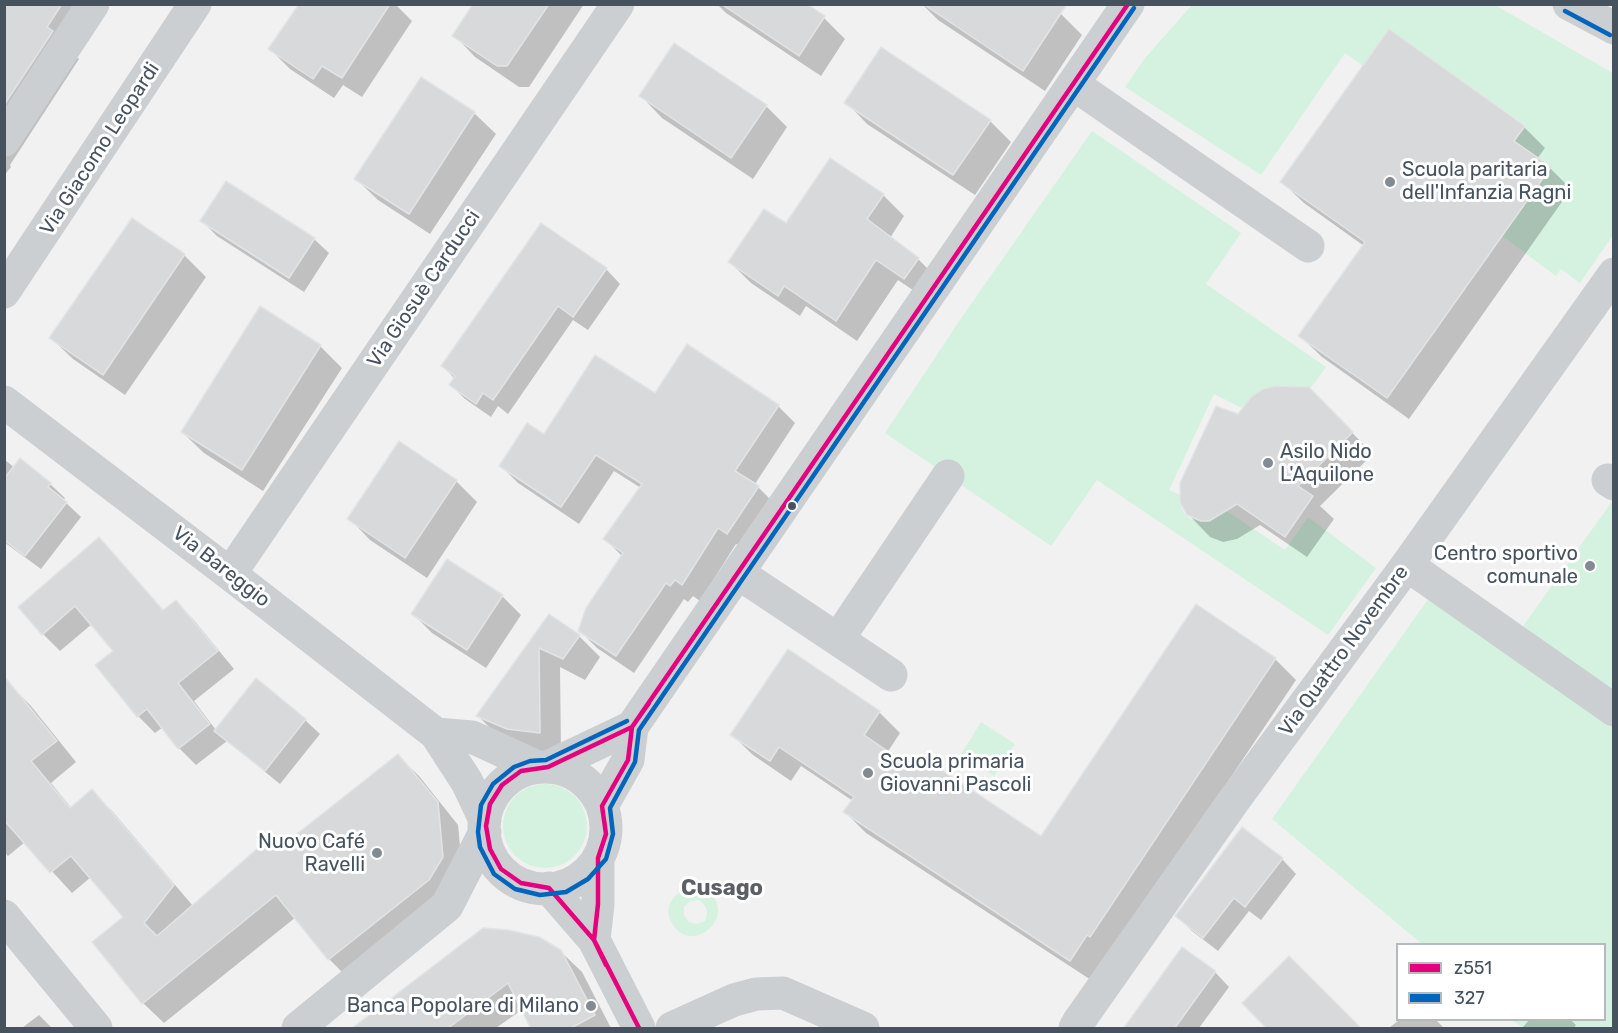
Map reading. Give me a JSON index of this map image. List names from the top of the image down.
{
  "streets": {
    "street": [
      "Via Giacomo Leopardi",
      "Via Giosuè Carducci",
      "Via Bareggio",
      "Via Quattro Novembre"
    ]
  },
  "crossings": [
    ["Via Giosuè Carducci", "Via Bareggio"]
  ],
  "districts": ["Cusago"],
  "places": [
    "Scuola paritaria dell'Infanzia Ragni",
    "Asilo Nido L'Aquilone",
    "Centro sportivo comunale",
    "Scuola primaria Giovanni Pascoli",
    "Nuovo Café Ravelli",
    "Banca Popolare di Milano"
  ],
  "lines": ["transit line z551", "transit line 327"],
  "legend": ["z551", "327"]
}
